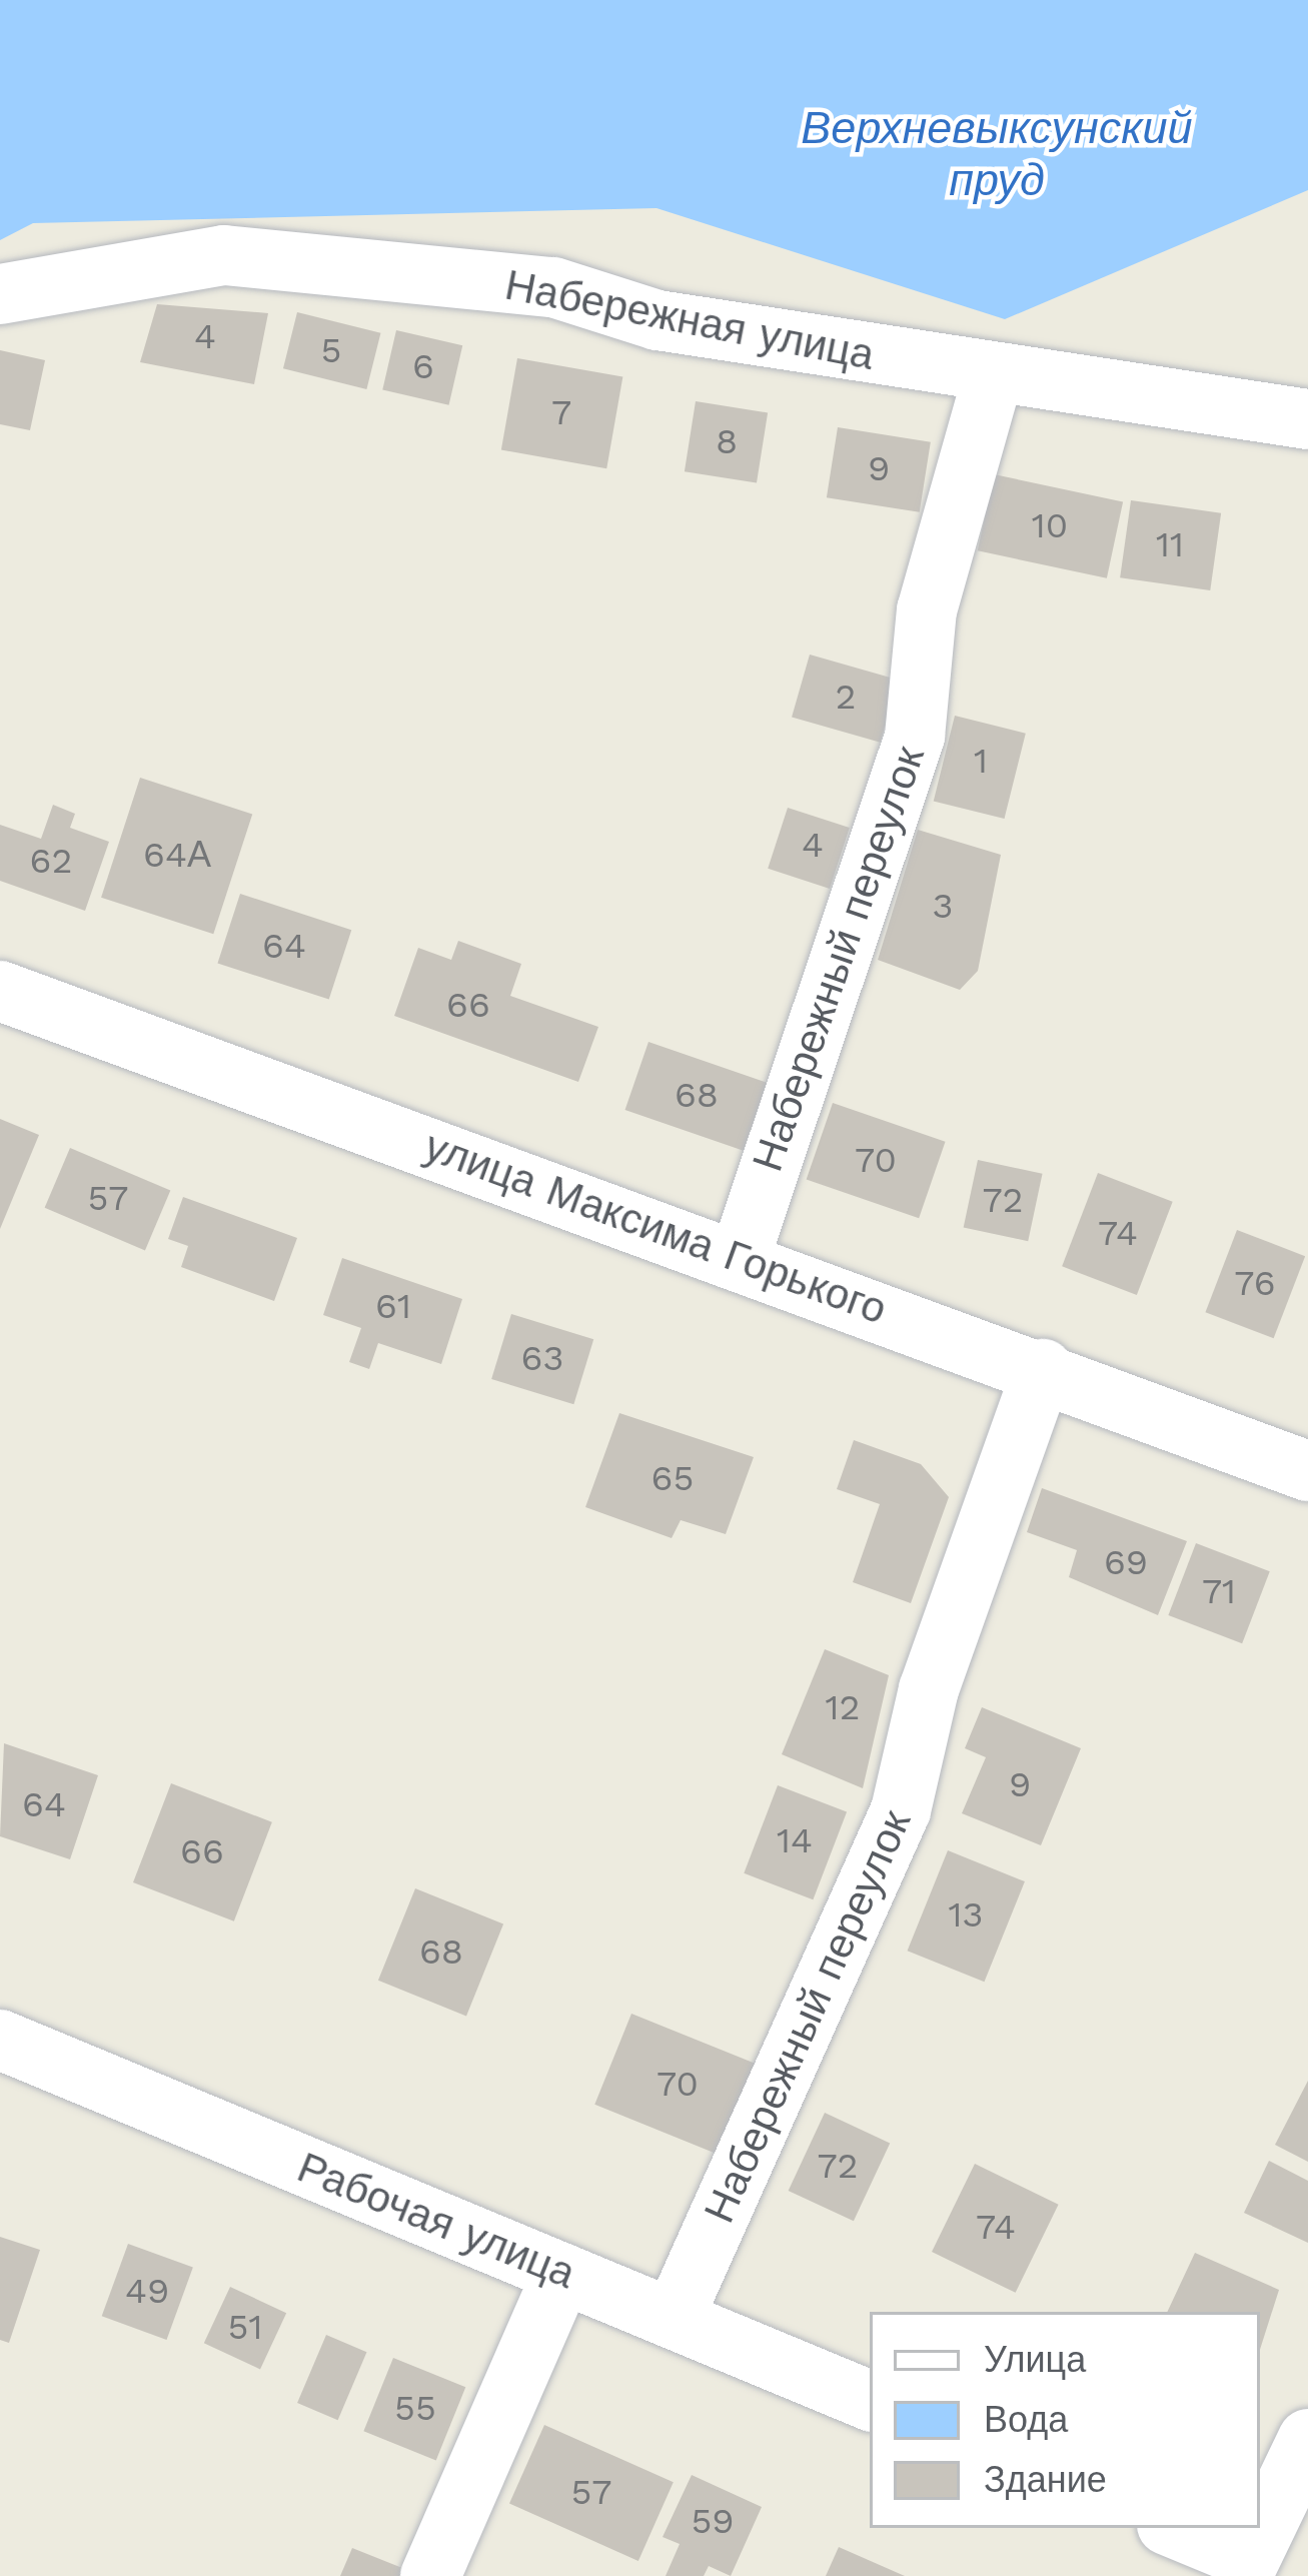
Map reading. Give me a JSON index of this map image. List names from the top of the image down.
{
  "streets": {
    "street": [
      "Набережная улица",
      "Набережный переулок",
      "улица Максима Горького",
      "Рабочая улица"
    ]
  },
  "crossings": [
    ["Набережная улица", "Набережный переулок"],
    ["Набережный переулок", "улица Максима Горького"],
    ["Набережный переулок", "Рабочая улица"]
  ],
  "water": ["Верхневыксунский пруд"],
  "house_numbers": [
    "4",
    "5",
    "6",
    "7",
    "8",
    "9",
    "10",
    "11",
    "2",
    "1",
    "4",
    "64А",
    "62",
    "3",
    "64",
    "66",
    "68",
    "70",
    "57",
    "72",
    "74",
    "76",
    "61",
    "63",
    "65",
    "69",
    "71",
    "12",
    "9",
    "64",
    "14",
    "66",
    "13",
    "68",
    "70",
    "72",
    "74",
    "49",
    "51",
    "55",
    "57",
    "59"
  ],
  "legend": ["Улица", "Вода", "Здание"]
}
